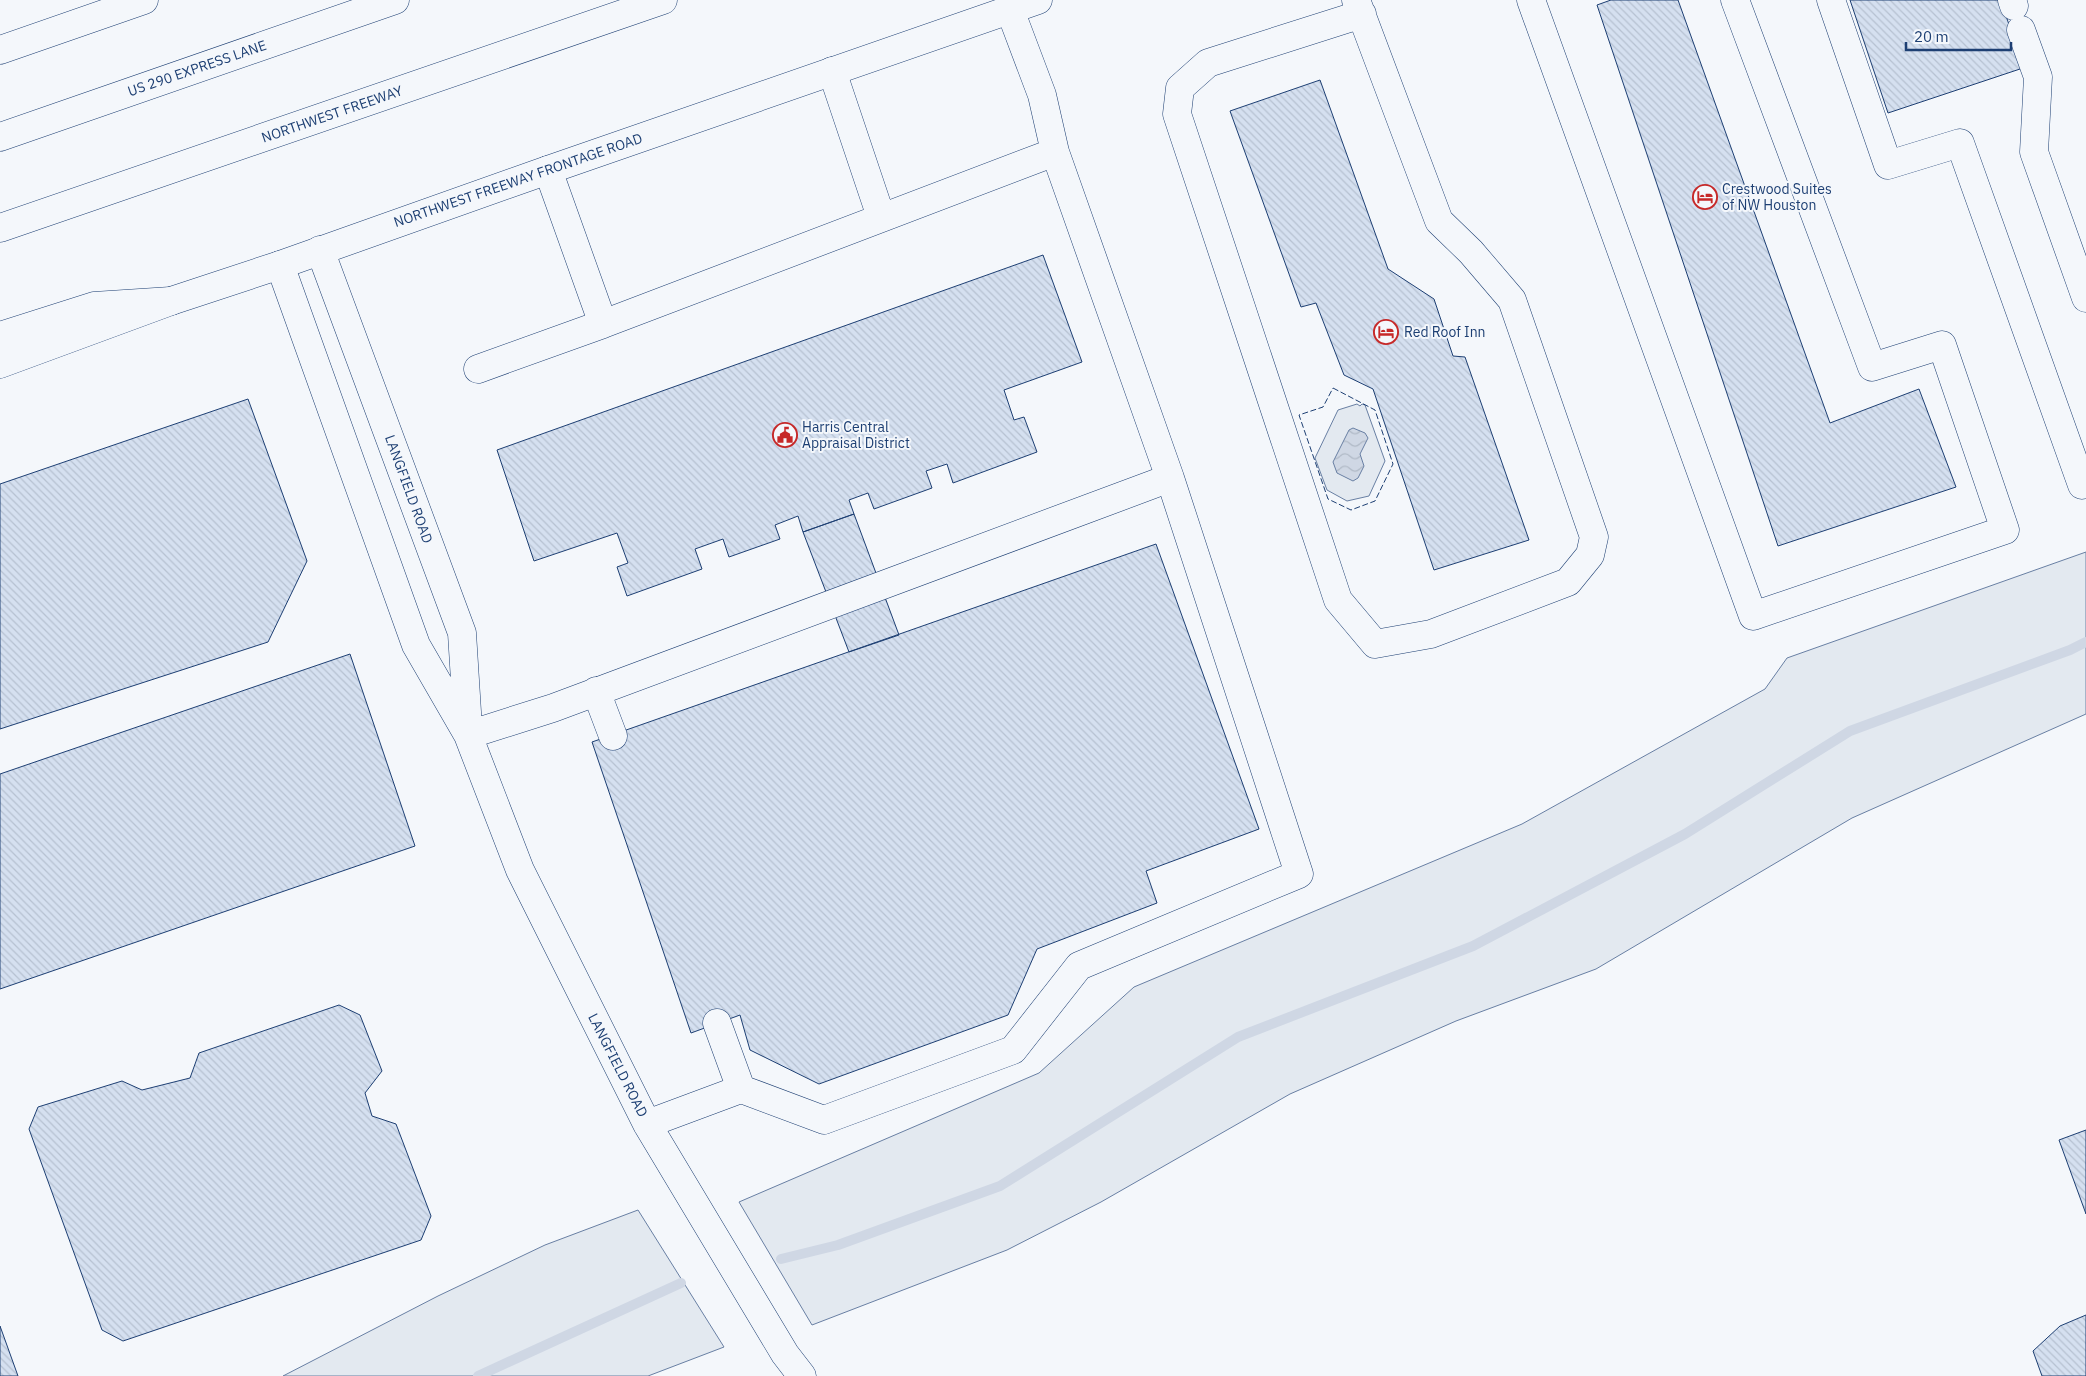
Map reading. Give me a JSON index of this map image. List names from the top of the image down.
{
  "streets": {
    "main road": [
      "US 290 EXPRESS LANE",
      "NORTHWEST FREEWAY",
      "NORTHWEST FREEWAY FRONTAGE ROAD",
      "LANGFIELD ROAD"
    ]
  },
  "crossings": [
    ["NORTHWEST FREEWAY FRONTAGE ROAD", "LANGFIELD ROAD"]
  ],
  "places": {
    "hotel": ["Crestwood Suites of NW Houston", "Red Roof Inn"],
    "public building": ["Harris Central Appraisal District"]
  },
  "scale_bar": "20 m"
}
